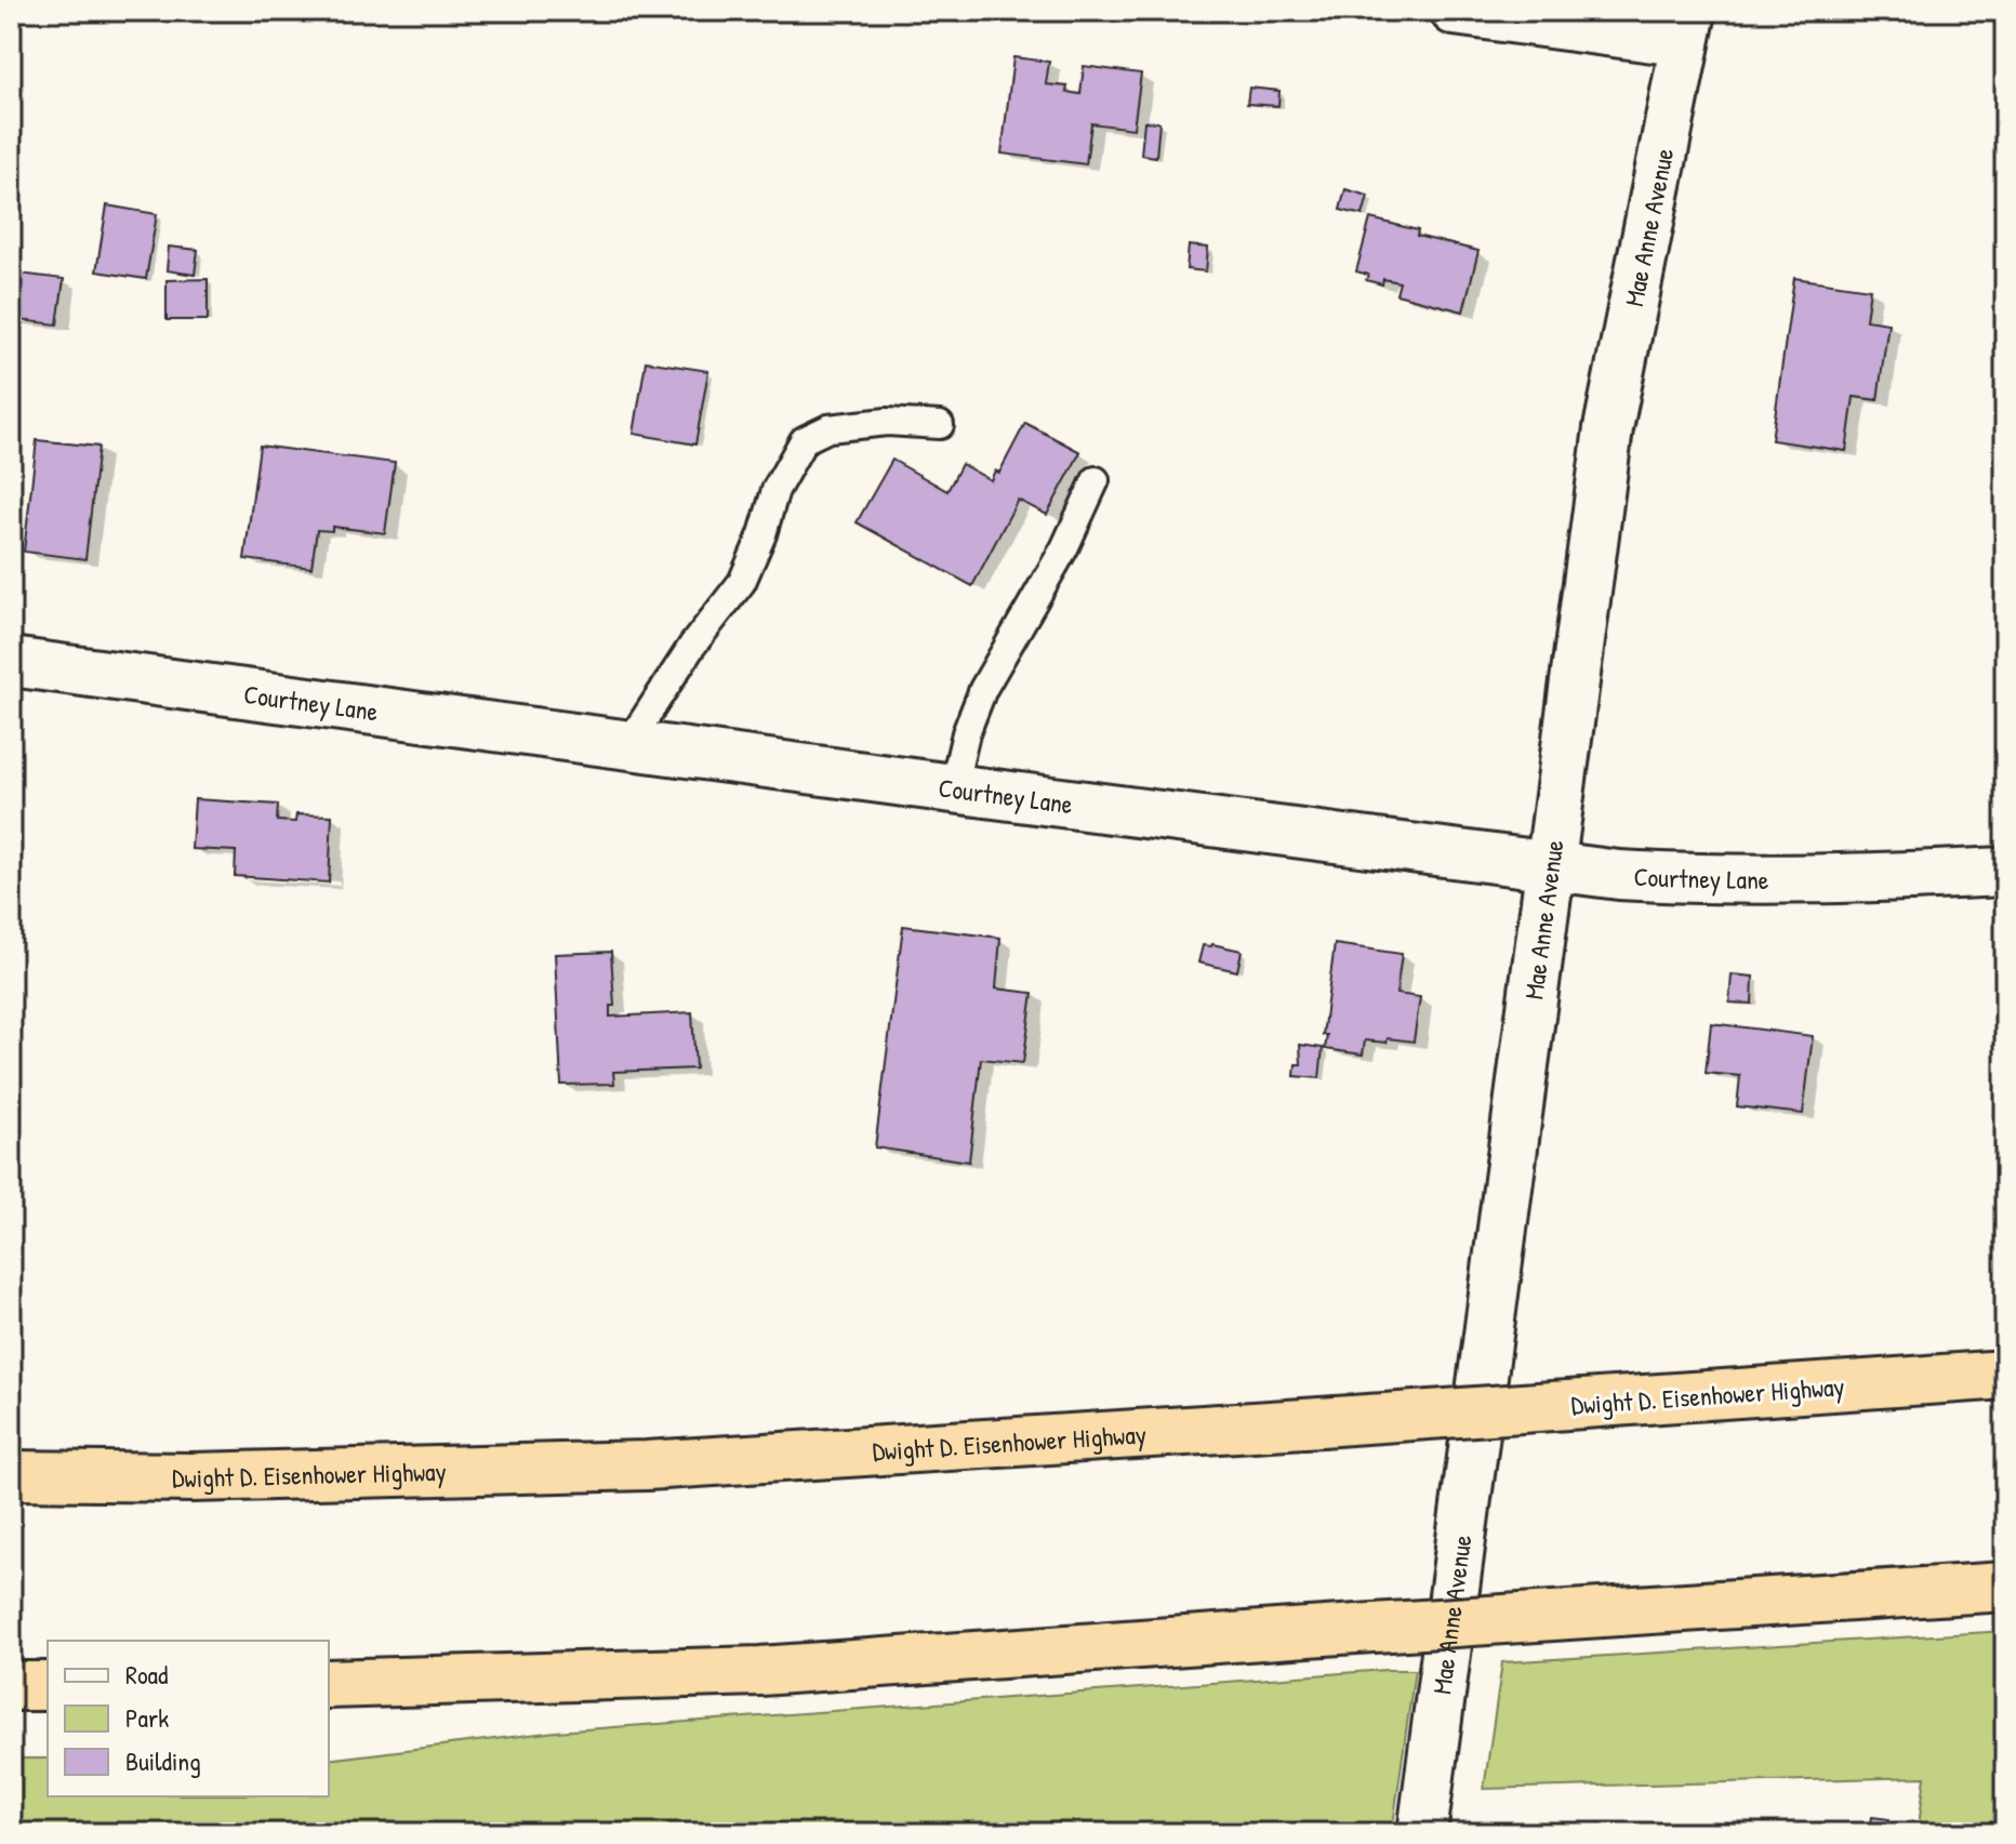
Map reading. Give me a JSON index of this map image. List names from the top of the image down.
{
  "streets": {
    "highway": ["Dwight D. Eisenhower Highway"],
    "street": ["Mae Anne Avenue", "Courtney Lane"]
  },
  "crossings": [
    ["Mae Anne Avenue", "Courtney Lane"]
  ],
  "legend": ["Road", "Park", "Building"]
}
